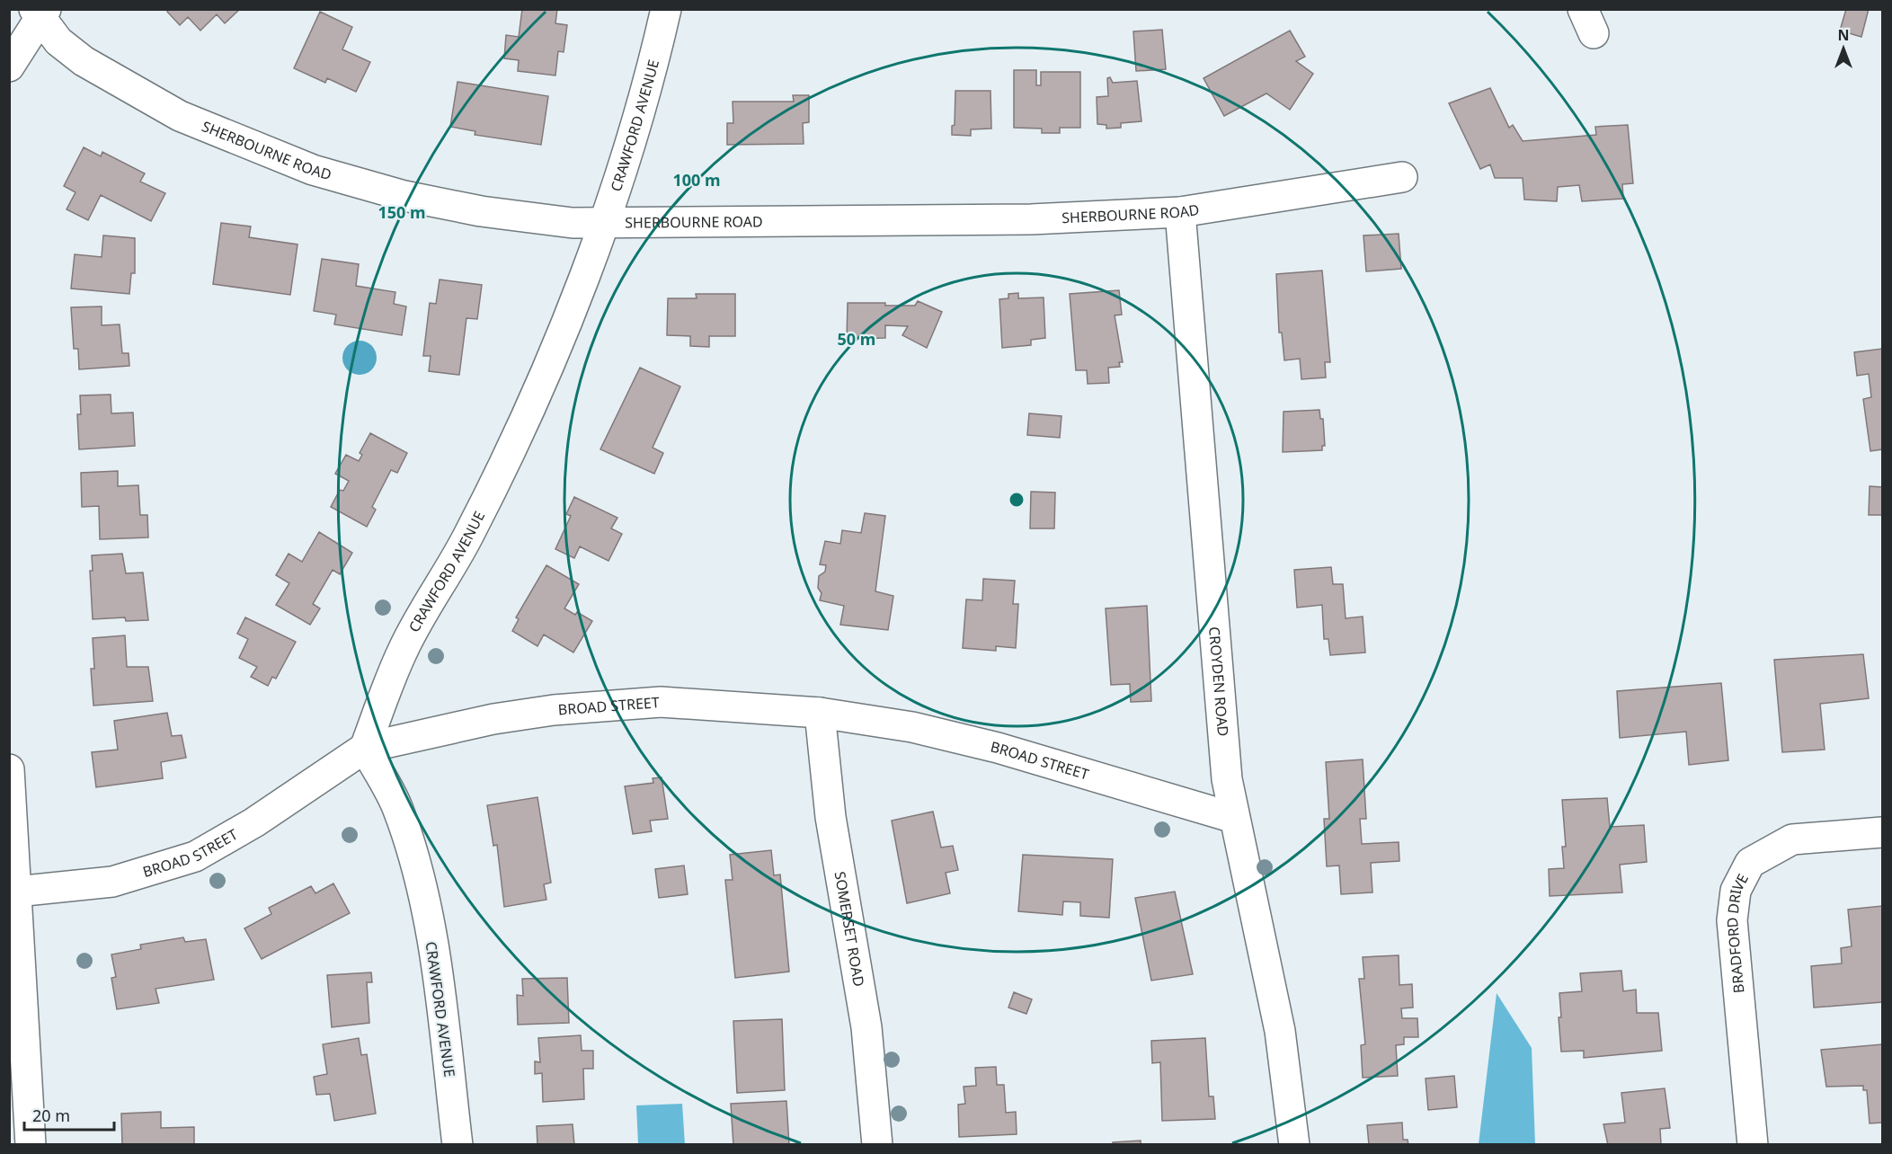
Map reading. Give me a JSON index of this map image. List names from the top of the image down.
{
  "streets": {
    "street": [
      "CRAWFORD AVENUE",
      "SHERBOURNE ROAD",
      "CROYDEN ROAD",
      "BROAD STREET",
      "SOMERSET ROAD",
      "BRADFORD DRIVE"
    ]
  },
  "crossings": [
    ["CRAWFORD AVENUE", "SHERBOURNE ROAD"],
    ["CRAWFORD AVENUE", "BROAD STREET"],
    ["SHERBOURNE ROAD", "CROYDEN ROAD"],
    ["CROYDEN ROAD", "BROAD STREET"],
    ["BROAD STREET", "SOMERSET ROAD"]
  ],
  "scale_bar": "20 m",
  "north": "top",
  "rings": ["100 m", "150 m", "50 m"]
}
